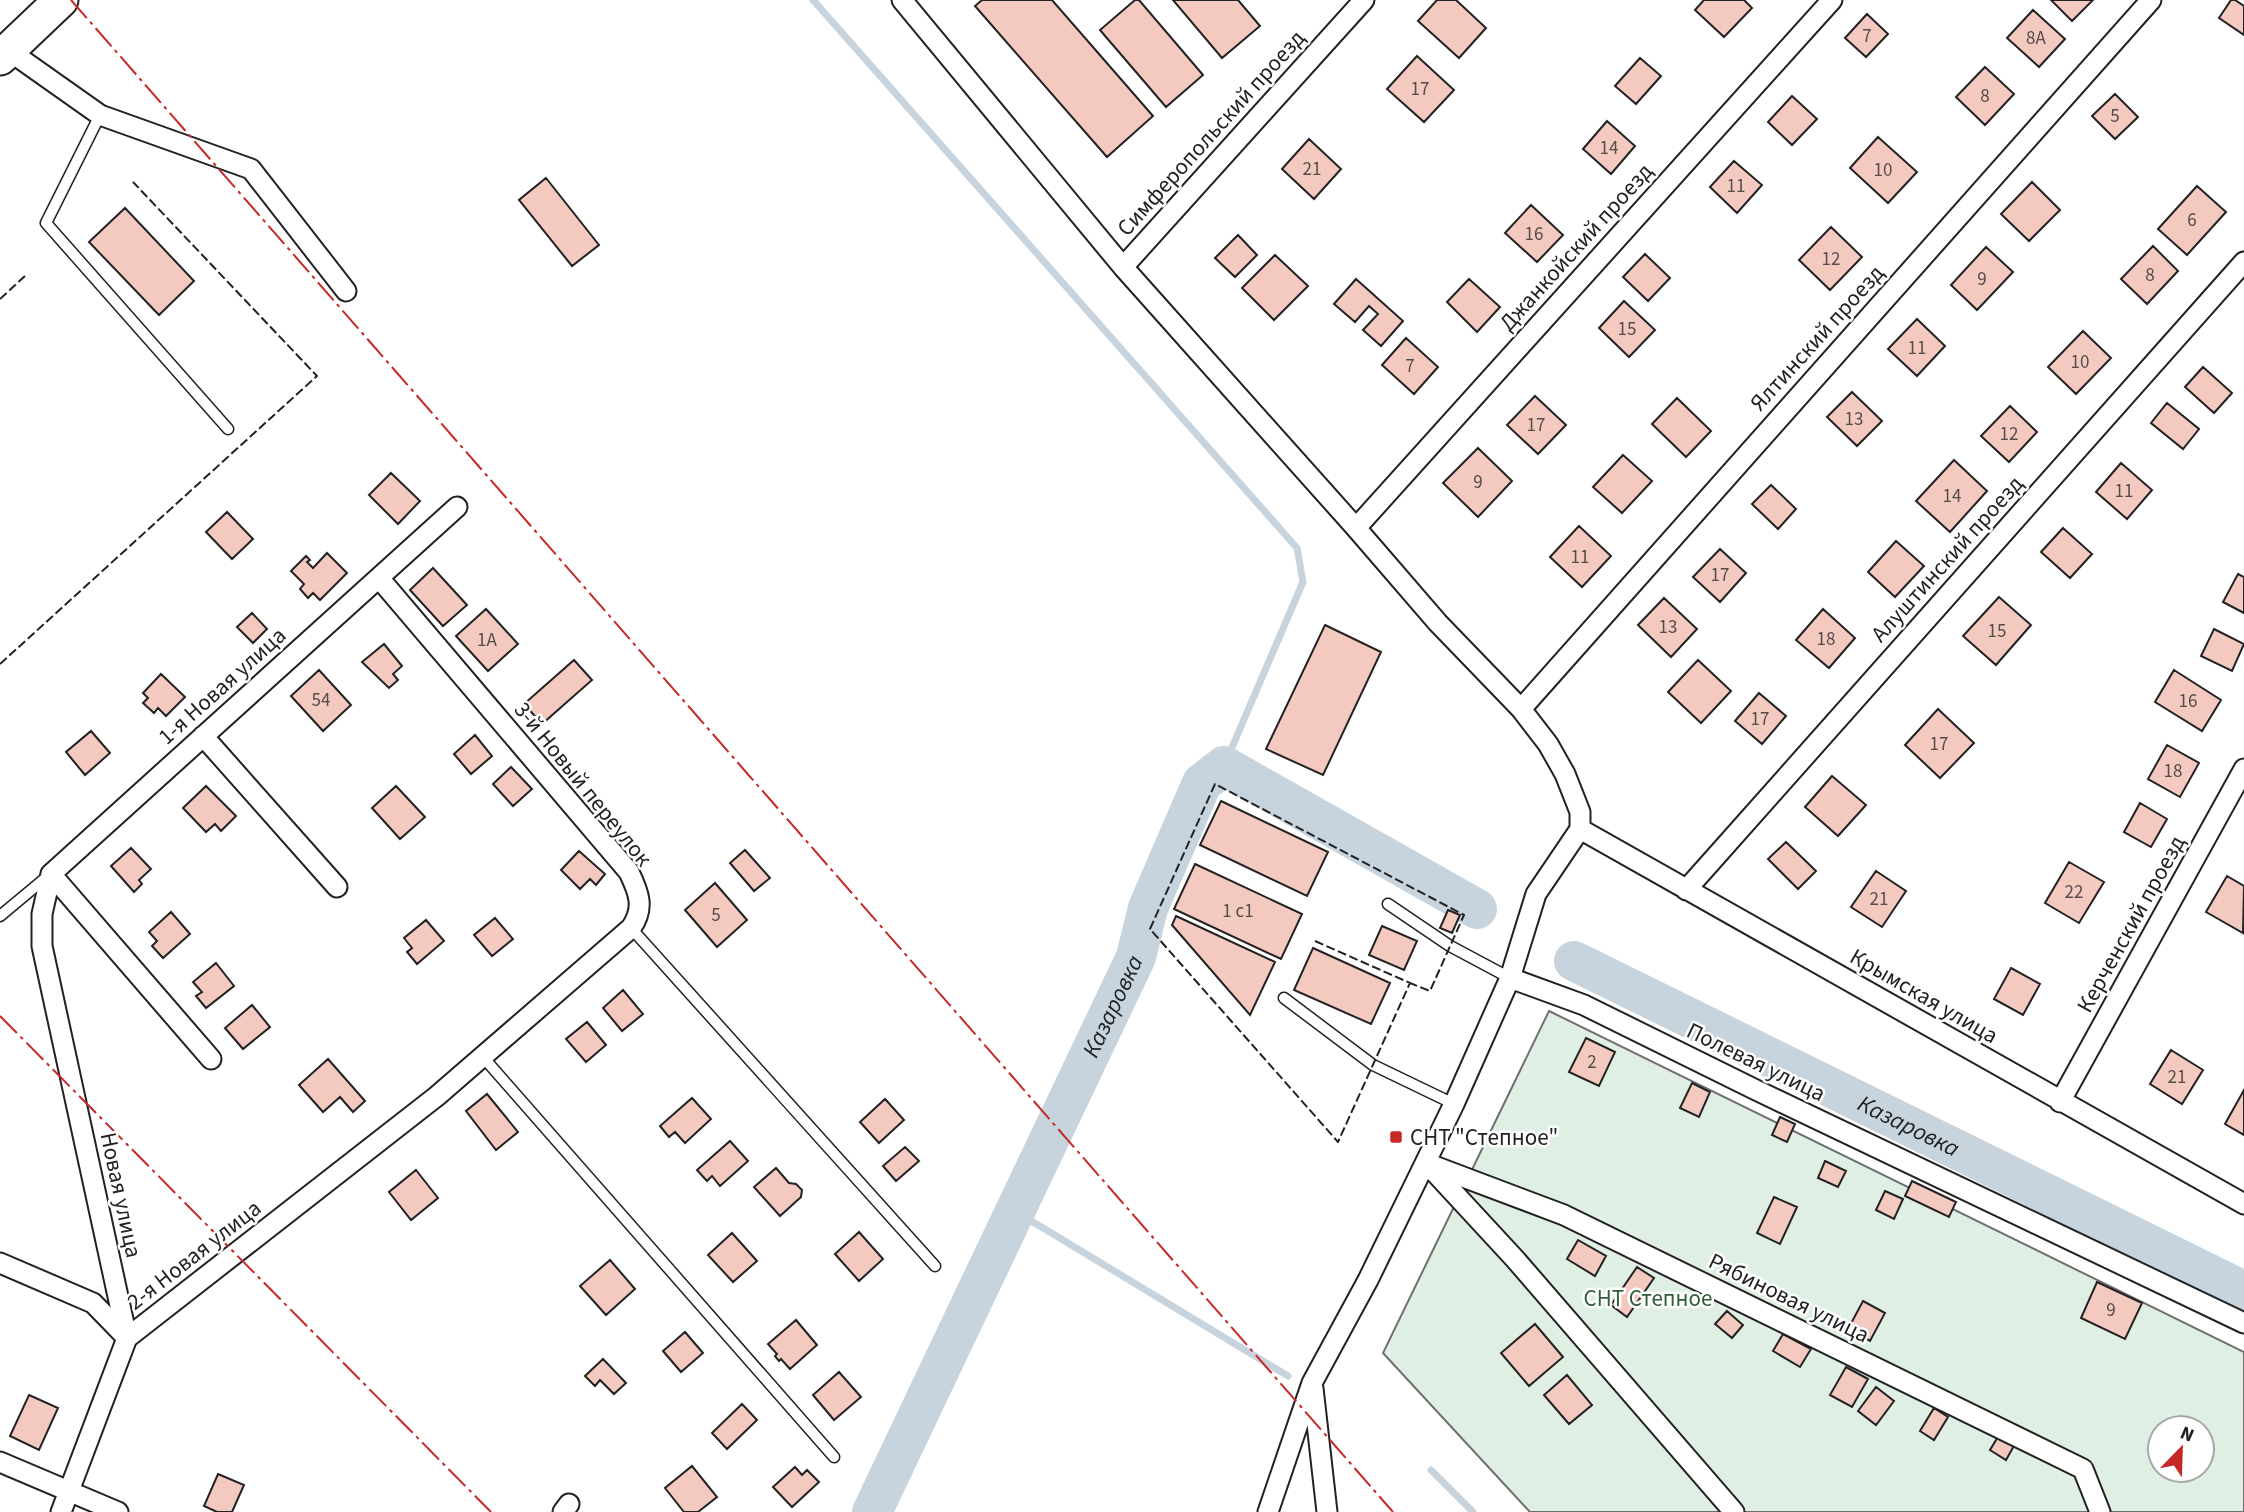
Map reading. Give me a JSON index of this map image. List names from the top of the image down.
{
  "streets": {
    "street": [
      "Симферопольский проезд",
      "Джанкойский проезд",
      "Ялтинский проезд",
      "Алуштинский проезд",
      "1-я Новая улица",
      "3-й Новый переулок",
      "Керченский проезд",
      "Крымская улица",
      "Полевая улица",
      "Новая улица",
      "2-я Новая улица",
      "Рябиновая улица"
    ]
  },
  "crossings": [
    ["Алуштинский проезд", "Крымская улица"],
    ["1-я Новая улица", "3-й Новый переулок"],
    ["1-я Новая улица", "Новая улица"],
    ["Керченский проезд", "Крымская улица"],
    ["Новая улица", "2-я Новая улица"]
  ],
  "water": ["Казаровка"],
  "parks": ["СНТ Степное"],
  "places": {
    "transit": ["СНТ \"Степное\""]
  },
  "house_numbers": [
    "7",
    "8А",
    "17",
    "8",
    "5",
    "14",
    "21",
    "10",
    "11",
    "6",
    "16",
    "12",
    "8",
    "9",
    "15",
    "11",
    "10",
    "7",
    "13",
    "17",
    "12",
    "9",
    "11",
    "14",
    "11",
    "17",
    "13",
    "15",
    "18",
    "1А",
    "54",
    "16",
    "17",
    "17",
    "18",
    "22",
    "21",
    "1 с1",
    "5",
    "2",
    "21",
    "9"
  ],
  "north": "top right"
}
